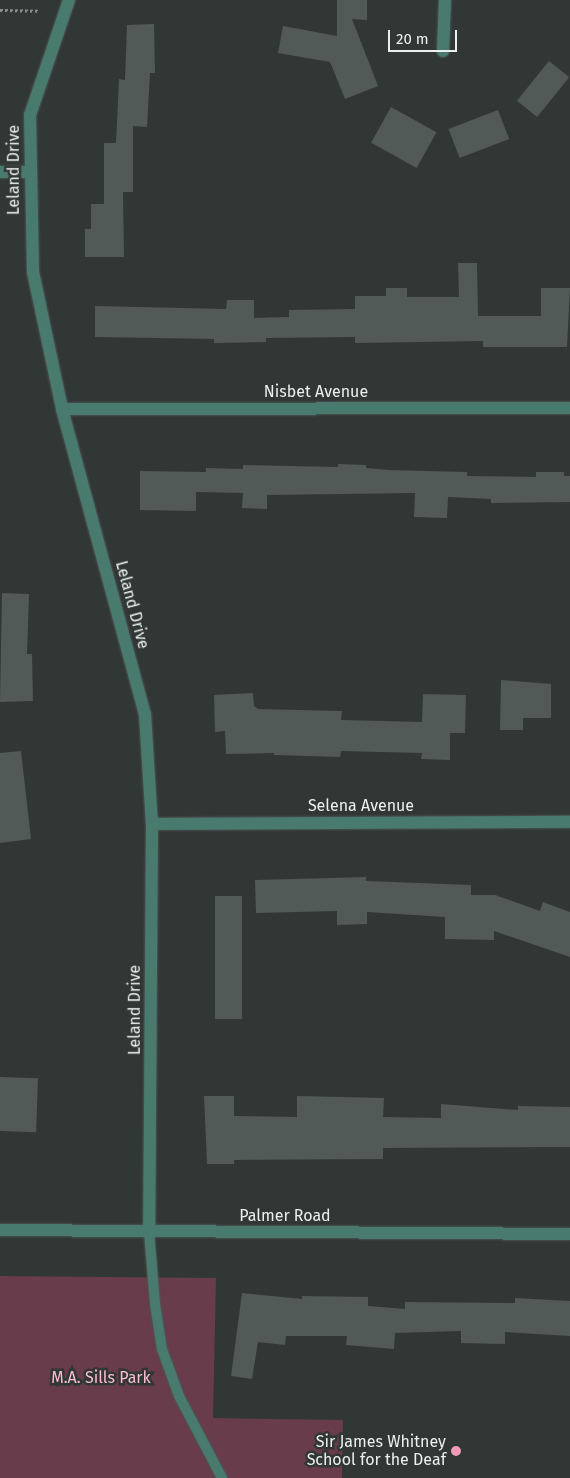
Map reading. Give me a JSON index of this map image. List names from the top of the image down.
{
  "streets": {
    "street": [
      "Leland Drive",
      "Nisbet Avenue",
      "Selena Avenue",
      "Palmer Road"
    ]
  },
  "crossings": [
    ["Leland Drive", "Nisbet Avenue"],
    ["Leland Drive", "Selena Avenue"],
    ["Leland Drive", "Palmer Road"]
  ],
  "parks": ["M.A. Sills Park"],
  "places": ["Sir James Whitney School for the Deaf"],
  "scale_bar": "20 m"
}
